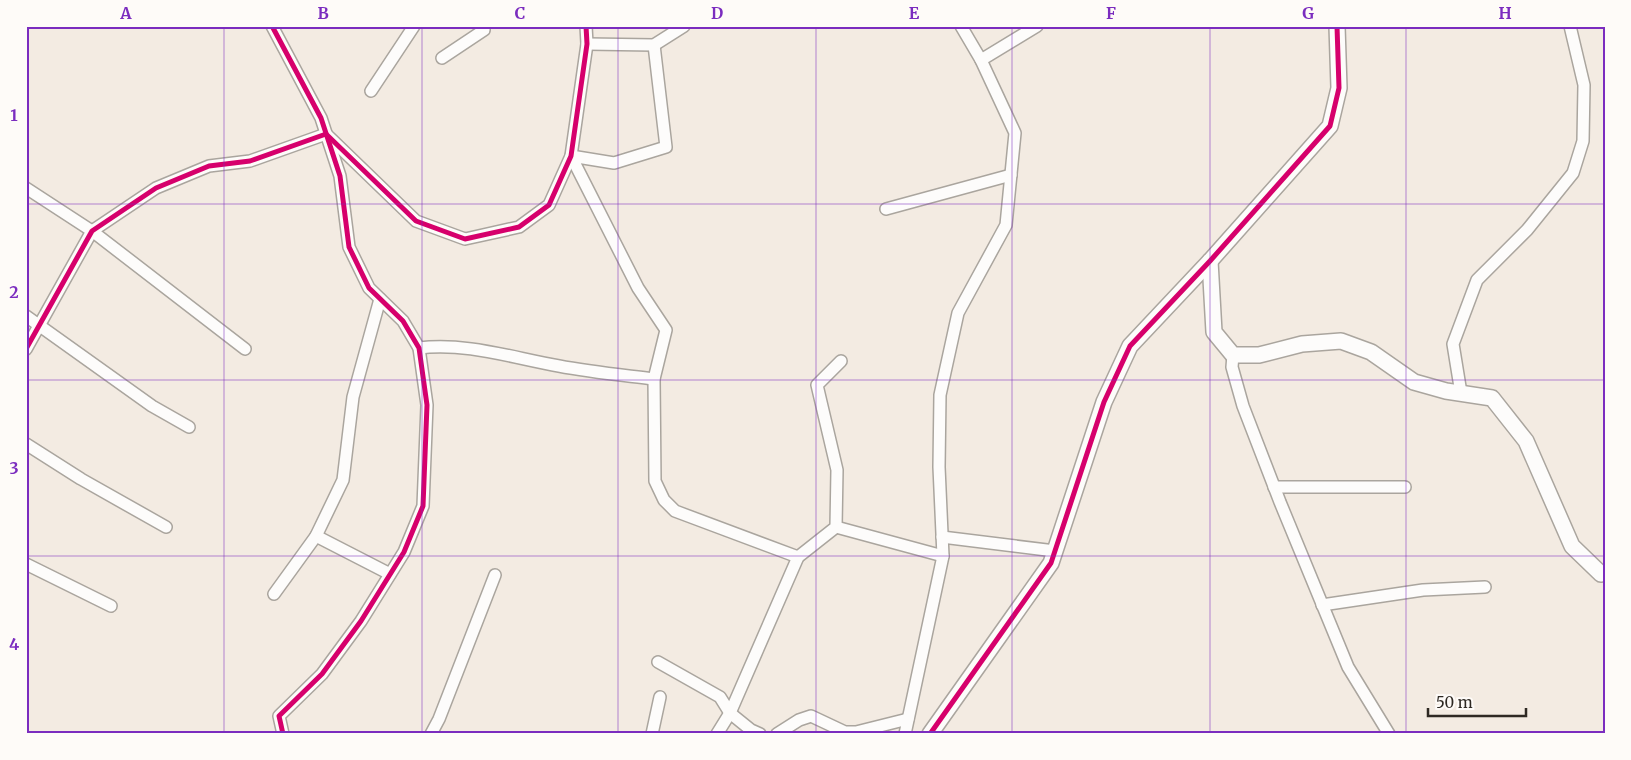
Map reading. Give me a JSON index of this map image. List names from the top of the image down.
{
  "scale_bar": "50 m",
  "grid": {
    "columns": [
      "A",
      "B",
      "C",
      "D",
      "E",
      "F",
      "G",
      "H"
    ],
    "rows": [
      "1",
      "2",
      "3",
      "4"
    ]
  }
}
